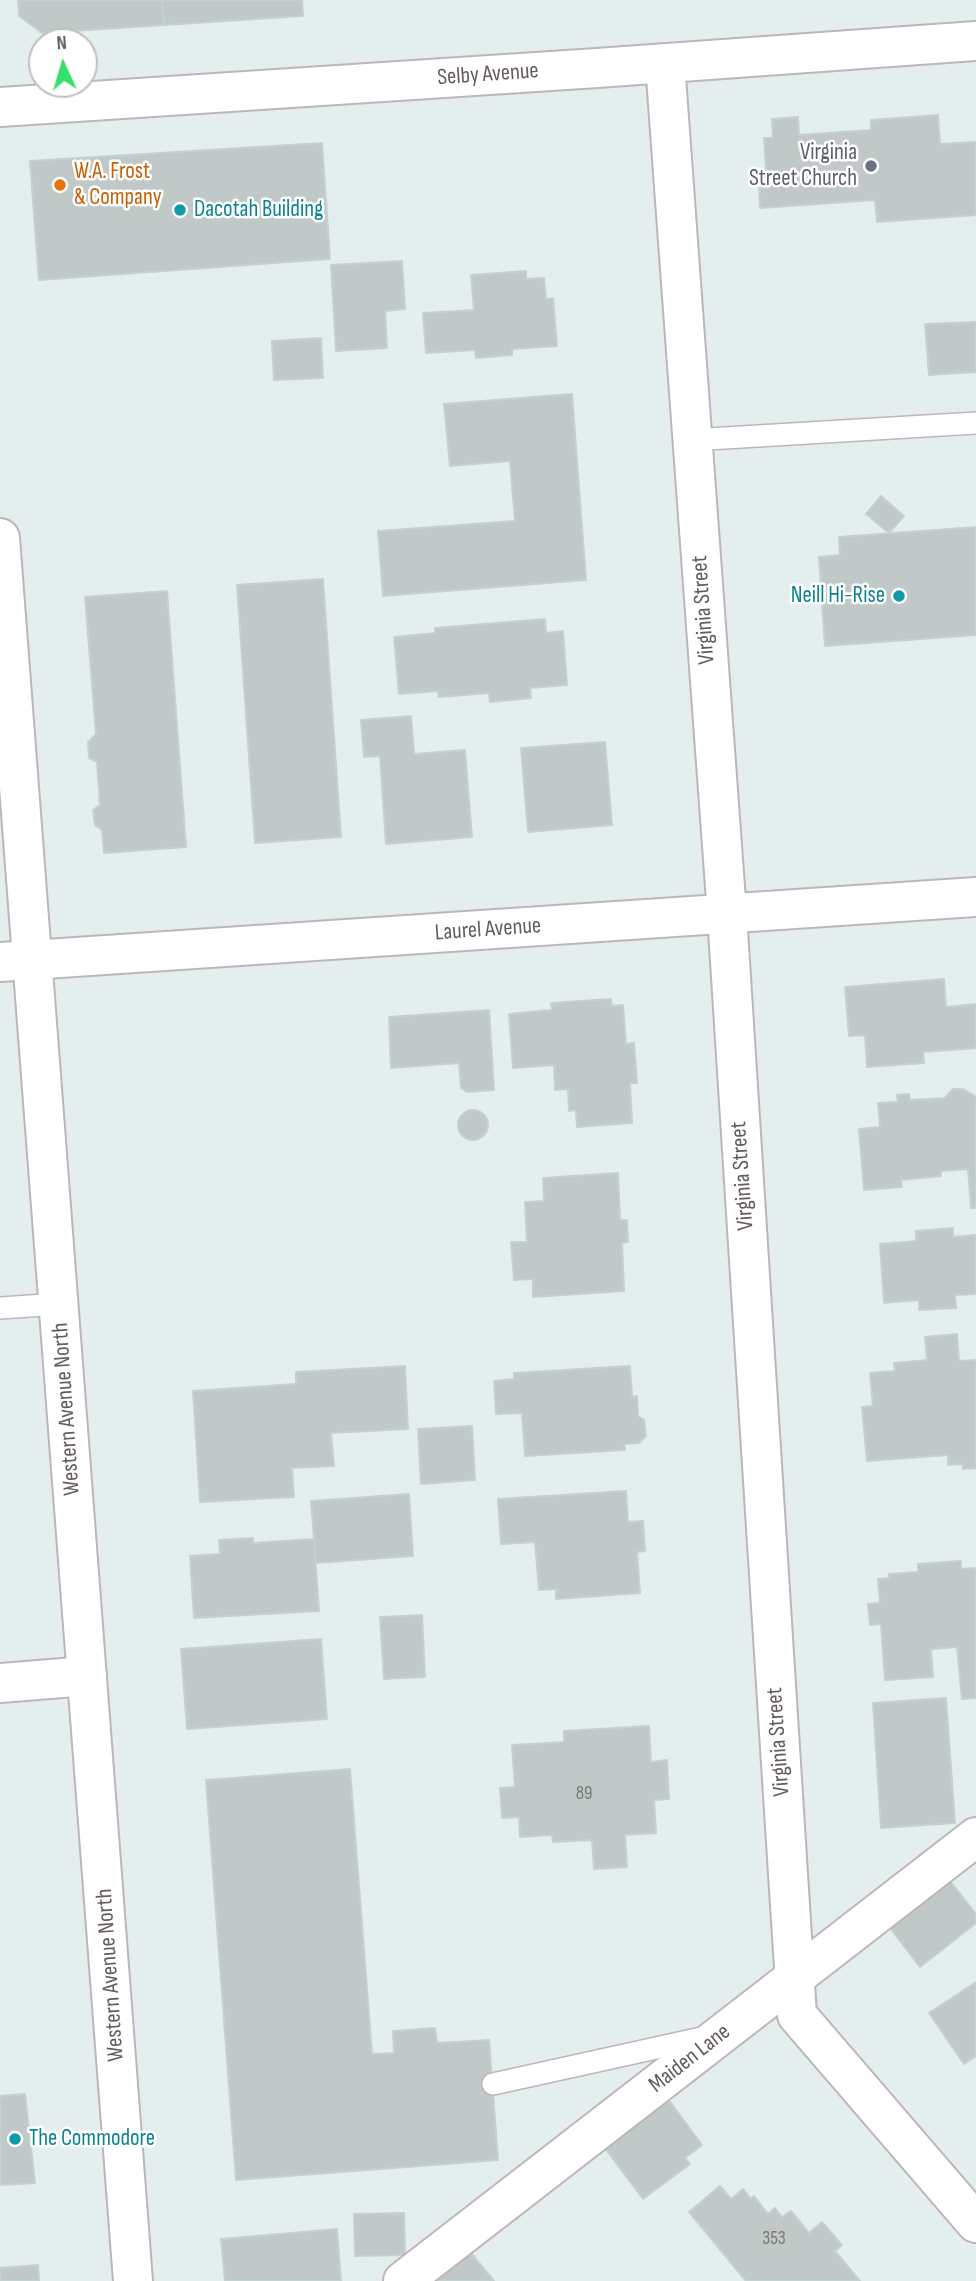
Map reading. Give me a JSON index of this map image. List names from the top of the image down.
{
  "streets": {
    "street": [
      "Selby Avenue",
      "Virginia Street",
      "Laurel Avenue",
      "Western Avenue North",
      "Maiden Lane"
    ]
  },
  "crossings": [
    ["Selby Avenue", "Virginia Street"],
    ["Virginia Street", "Laurel Avenue"],
    ["Virginia Street", "Maiden Lane"],
    ["Laurel Avenue", "Western Avenue North"]
  ],
  "places": [
    "Virginia Street Church",
    "W.A. Frost & Company",
    "Dacotah Building",
    "Neill Hi-Rise",
    "The Commodore"
  ],
  "house_numbers": ["89", "353"],
  "north": "top"
}
